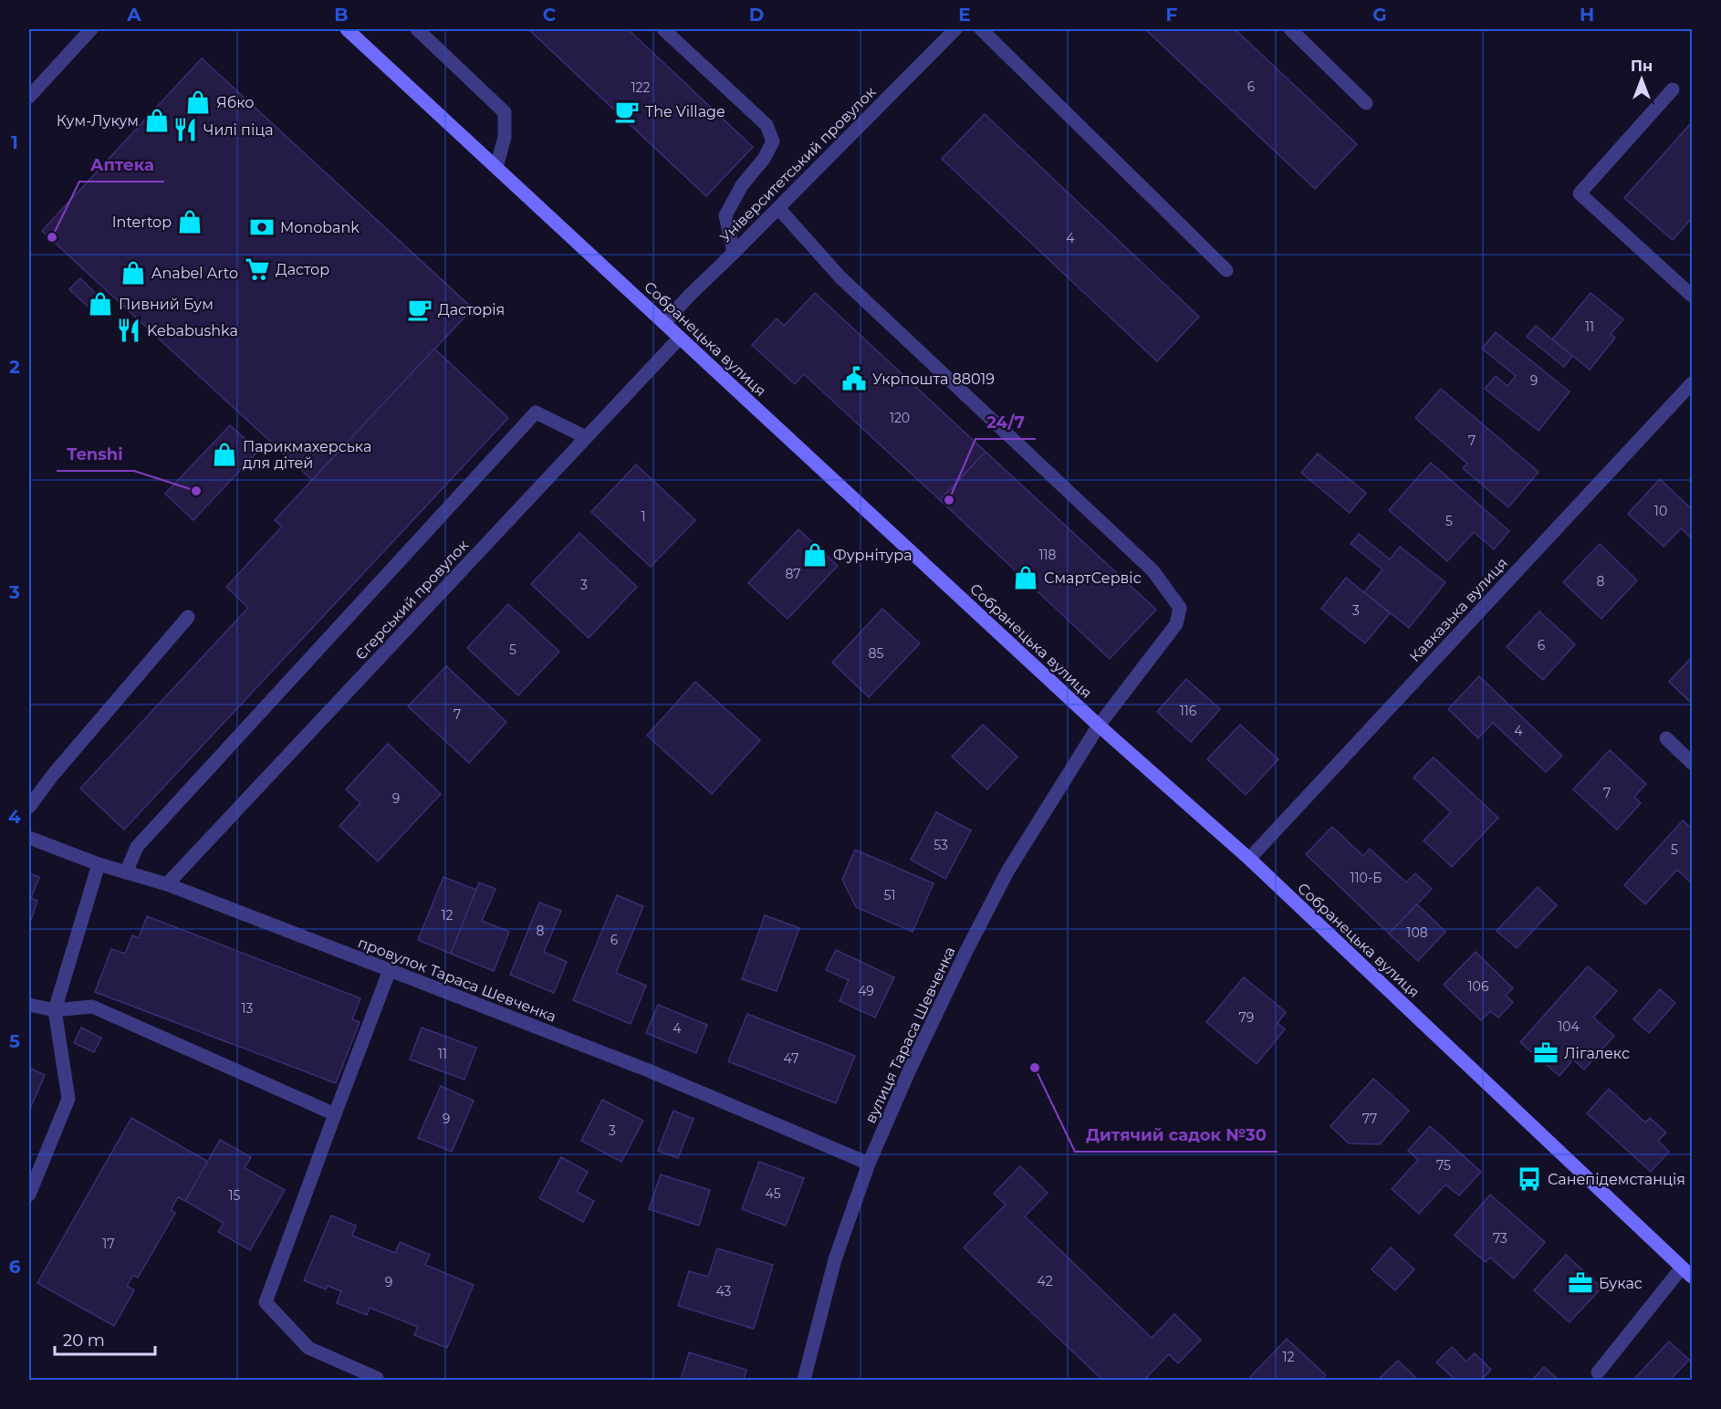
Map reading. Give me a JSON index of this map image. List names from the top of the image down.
{
  "streets": {
    "main road": ["Собранецька вулиця"],
    "street": [
      "Університетський провулок",
      "Єгерський провулок",
      "Кавказька вулиця",
      "провулок Тараса Шевченка",
      "вулиця Тараса Шевченка"
    ]
  },
  "crossings": [
    ["Університетський провулок", "Собранецька вулиця"],
    ["Університетський провулок", "вулиця Тараса Шевченка"],
    ["Собранецька вулиця", "Єгерський провулок"],
    ["Собранецька вулиця", "Кавказька вулиця"],
    ["Собранецька вулиця", "вулиця Тараса Шевченка"],
    ["Єгерський провулок", "провулок Тараса Шевченка"],
    ["провулок Тараса Шевченка", "вулиця Тараса Шевченка"]
  ],
  "places": {
    "shop": [
      "Ябко",
      "Кум-Лукум",
      "Intertop",
      "Anabel Arto",
      "Пивний Бум",
      "Парикмахерська для дітей",
      "Фурнітура",
      "СмартСервіс"
    ],
    "cafe": ["The Village", "Дасторія"],
    "restaurant": ["Чилі піца", "Kebabushka"],
    "bank": ["Monobank"],
    "other": [
      "Аптека",
      "Tenshi",
      "24/7",
      "Дитячий садок №30"
    ],
    "supermarket": ["Дастор"],
    "public building": ["Укрпошта 88019"],
    "office": ["Лігалекс", "Букас"],
    "bus stop": ["Санепідемстанція"]
  },
  "house_numbers": [
    "6",
    "122",
    "4",
    "11",
    "9",
    "120",
    "7",
    "10",
    "1",
    "5",
    "118",
    "87",
    "8",
    "3",
    "3",
    "6",
    "5",
    "85",
    "116",
    "7",
    "4",
    "7",
    "9",
    "53",
    "5",
    "110-Б",
    "51",
    "12",
    "8",
    "108",
    "6",
    "106",
    "49",
    "13",
    "79",
    "104",
    "4",
    "11",
    "47",
    "9",
    "77",
    "3",
    "75",
    "45",
    "15",
    "73",
    "17",
    "42",
    "9",
    "43",
    "12"
  ],
  "scale_bar": "20 m",
  "north": "top",
  "grid": {
    "columns": [
      "A",
      "B",
      "C",
      "D",
      "E",
      "F",
      "G",
      "H"
    ],
    "rows": [
      "1",
      "2",
      "3",
      "4",
      "5",
      "6"
    ]
  }
}
